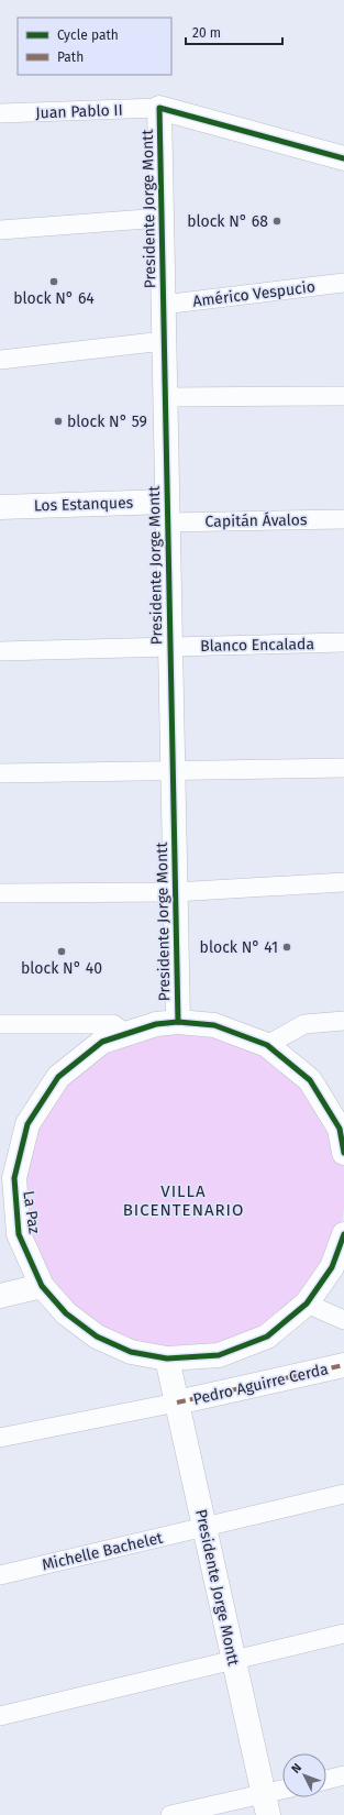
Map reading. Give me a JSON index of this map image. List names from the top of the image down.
{
  "streets": {
    "street": [
      "Presidente Jorge Montt",
      "Los Estanques",
      "La Paz",
      "Pedro Aguirre Cerda"
    ],
    "lane": [
      "Juan Pablo II",
      "Américo Vespucio",
      "Capitán Ávalos",
      "Blanco Encalada",
      "Michelle Bachelet"
    ]
  },
  "crossings": [
    ["Juan Pablo II", "Presidente Jorge Montt"],
    ["Presidente Jorge Montt", "Américo Vespucio"],
    ["Presidente Jorge Montt", "Los Estanques"],
    ["Presidente Jorge Montt", "Capitán Ávalos"],
    ["Presidente Jorge Montt", "Blanco Encalada"],
    ["Presidente Jorge Montt", "La Paz"],
    ["Presidente Jorge Montt", "Pedro Aguirre Cerda"],
    ["Presidente Jorge Montt", "Michelle Bachelet"],
    ["Los Estanques", "Capitán Ávalos"]
  ],
  "districts": ["VILLA BICENTENARIO"],
  "places": [
    "block N° 68",
    "block N° 64",
    "block N° 59",
    "block N° 41",
    "block N° 40"
  ],
  "legend": ["Cycle path", "Path"],
  "scale_bar": "20 m",
  "north": "top left"
}
